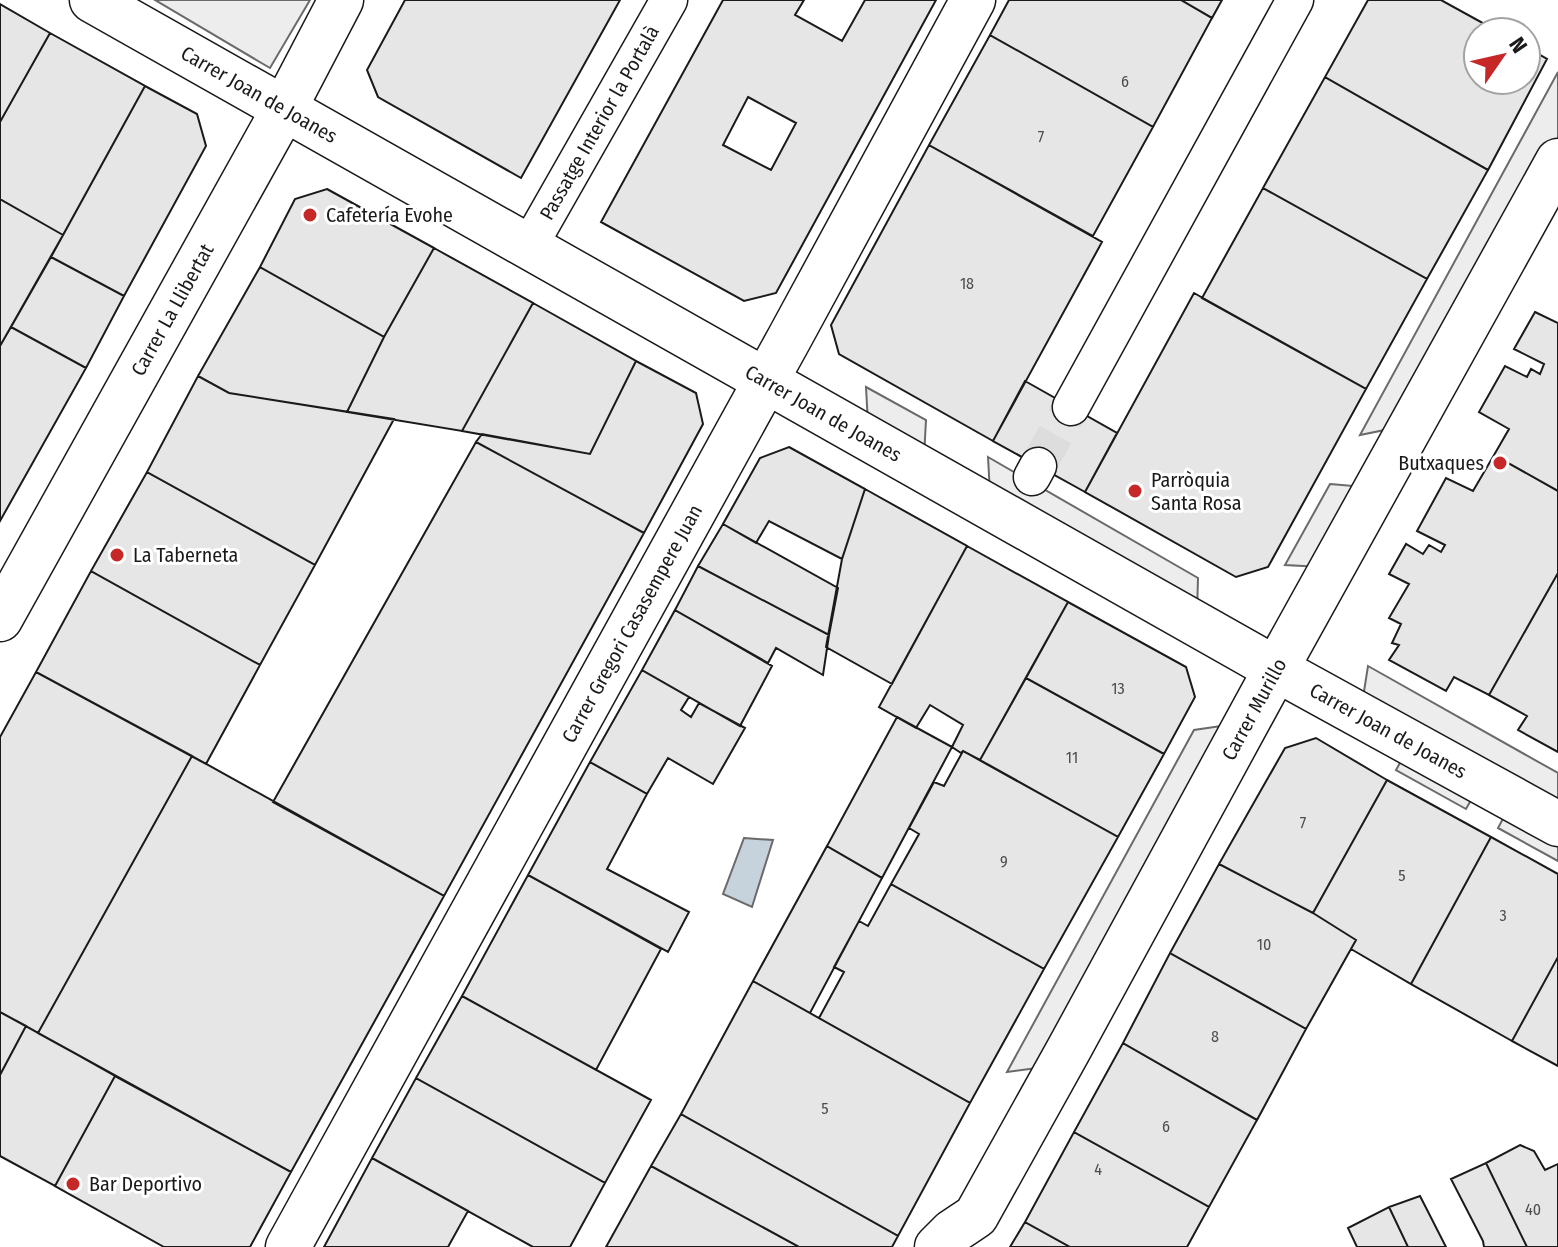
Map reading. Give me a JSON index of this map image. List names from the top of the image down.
{
  "streets": {
    "street": [
      "Carrer Joan de Joanes",
      "Passatge Interior la Portalà",
      "Carrer La Llibertat",
      "Carrer Gregori Casasempere Juan",
      "Carrer Murillo"
    ]
  },
  "crossings": [
    ["Carrer Joan de Joanes", "Passatge Interior la Portalà"],
    ["Carrer Joan de Joanes", "Carrer La Llibertat"],
    ["Carrer Joan de Joanes", "Carrer Gregori Casasempere Juan"],
    ["Carrer Joan de Joanes", "Carrer Murillo"]
  ],
  "places": [
    "Cafetería Evohe",
    "Butxaques",
    "Parròquia Santa Rosa",
    "La Taberneta",
    "Bar Deportivo"
  ],
  "house_numbers": [
    "6",
    "7",
    "18",
    "13",
    "11",
    "7",
    "9",
    "5",
    "3",
    "10",
    "8",
    "5",
    "6",
    "4",
    "40"
  ],
  "north": "top right"
}
